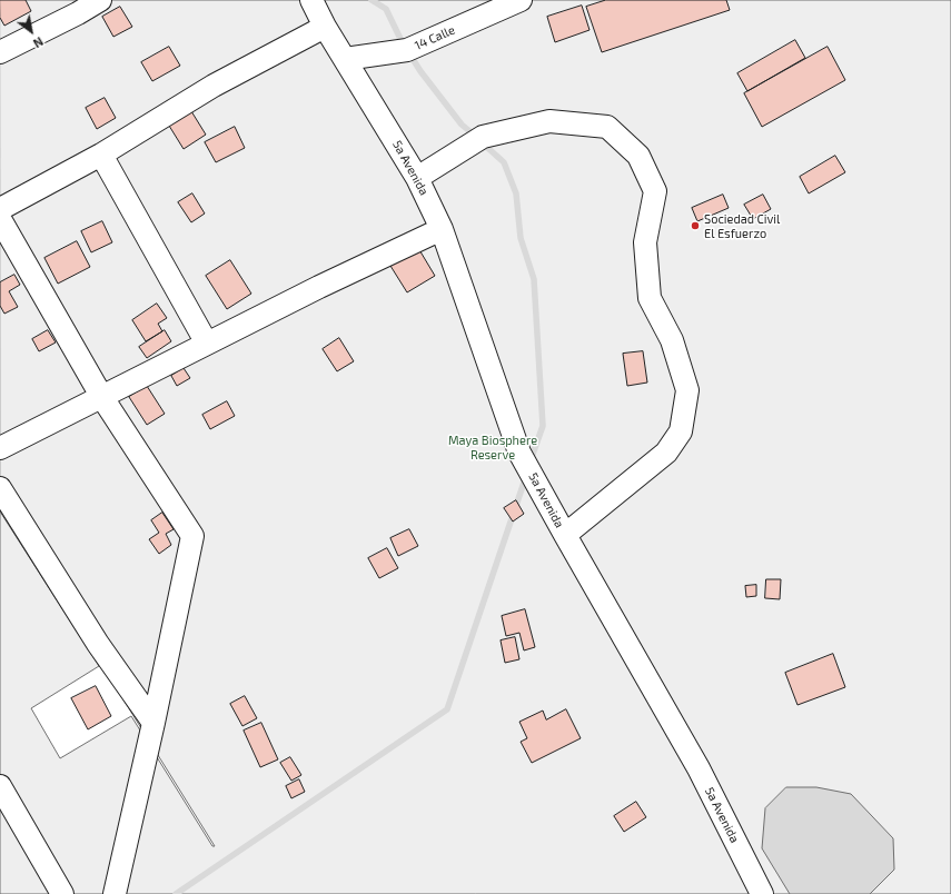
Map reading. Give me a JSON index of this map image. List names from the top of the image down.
{
  "streets": {
    "street": ["14 Calle", "5a Avenida"]
  },
  "crossings": [
    ["14 Calle", "5a Avenida"]
  ],
  "parks": ["Maya Biosphere Reserve"],
  "places": ["Sociedad Civil El Esfuerzo"],
  "north": "bottom right"
}
